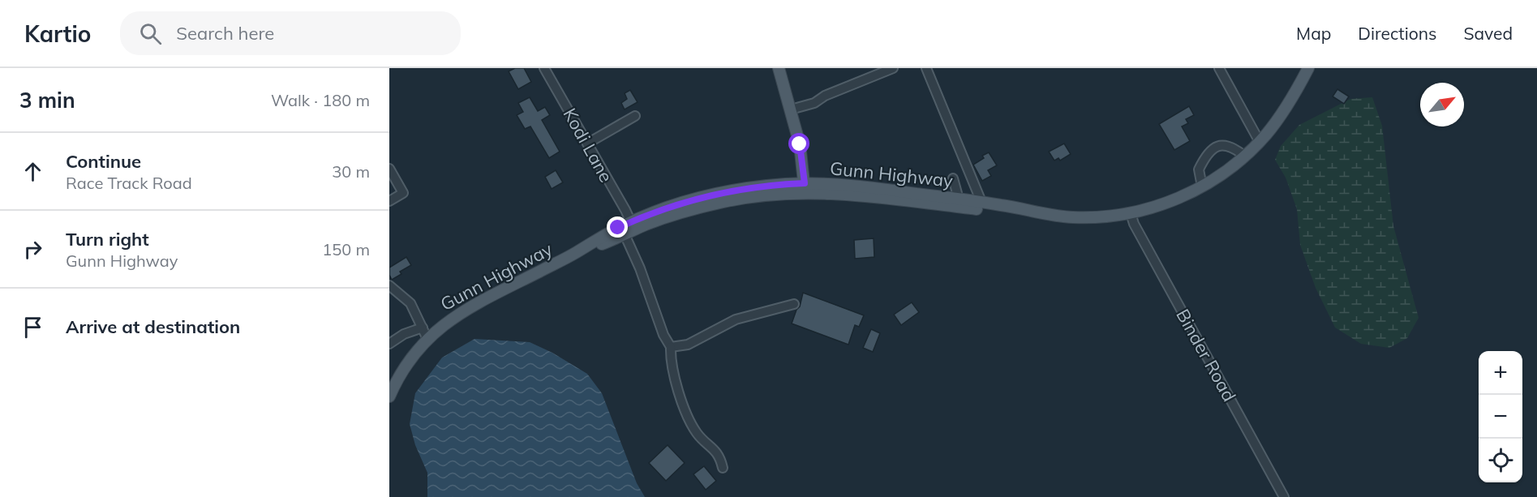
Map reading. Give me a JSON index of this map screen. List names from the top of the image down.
{
  "streets": {
    "main road": ["Gunn Highway"],
    "street": ["Kodi Lane", "Binder Road"]
  },
  "crossings": [
    ["Kodi Lane", "Gunn Highway"],
    ["Gunn Highway", "Binder Road"]
  ],
  "north": "top right",
  "page": {
    "header": "Kartio",
    "search": "Search here",
    "nav": ["Map", "Directions", "Saved"],
    "heading": ["3 min", "Walk · 180 m"],
    "list": [
      ["Continue", "Race Track Road", "30 m"],
      ["Turn right", "Gunn Highway", "150 m"],
      "Arrive at destination"
    ],
    "map_buttons": ["+", "−"]
  }
}
